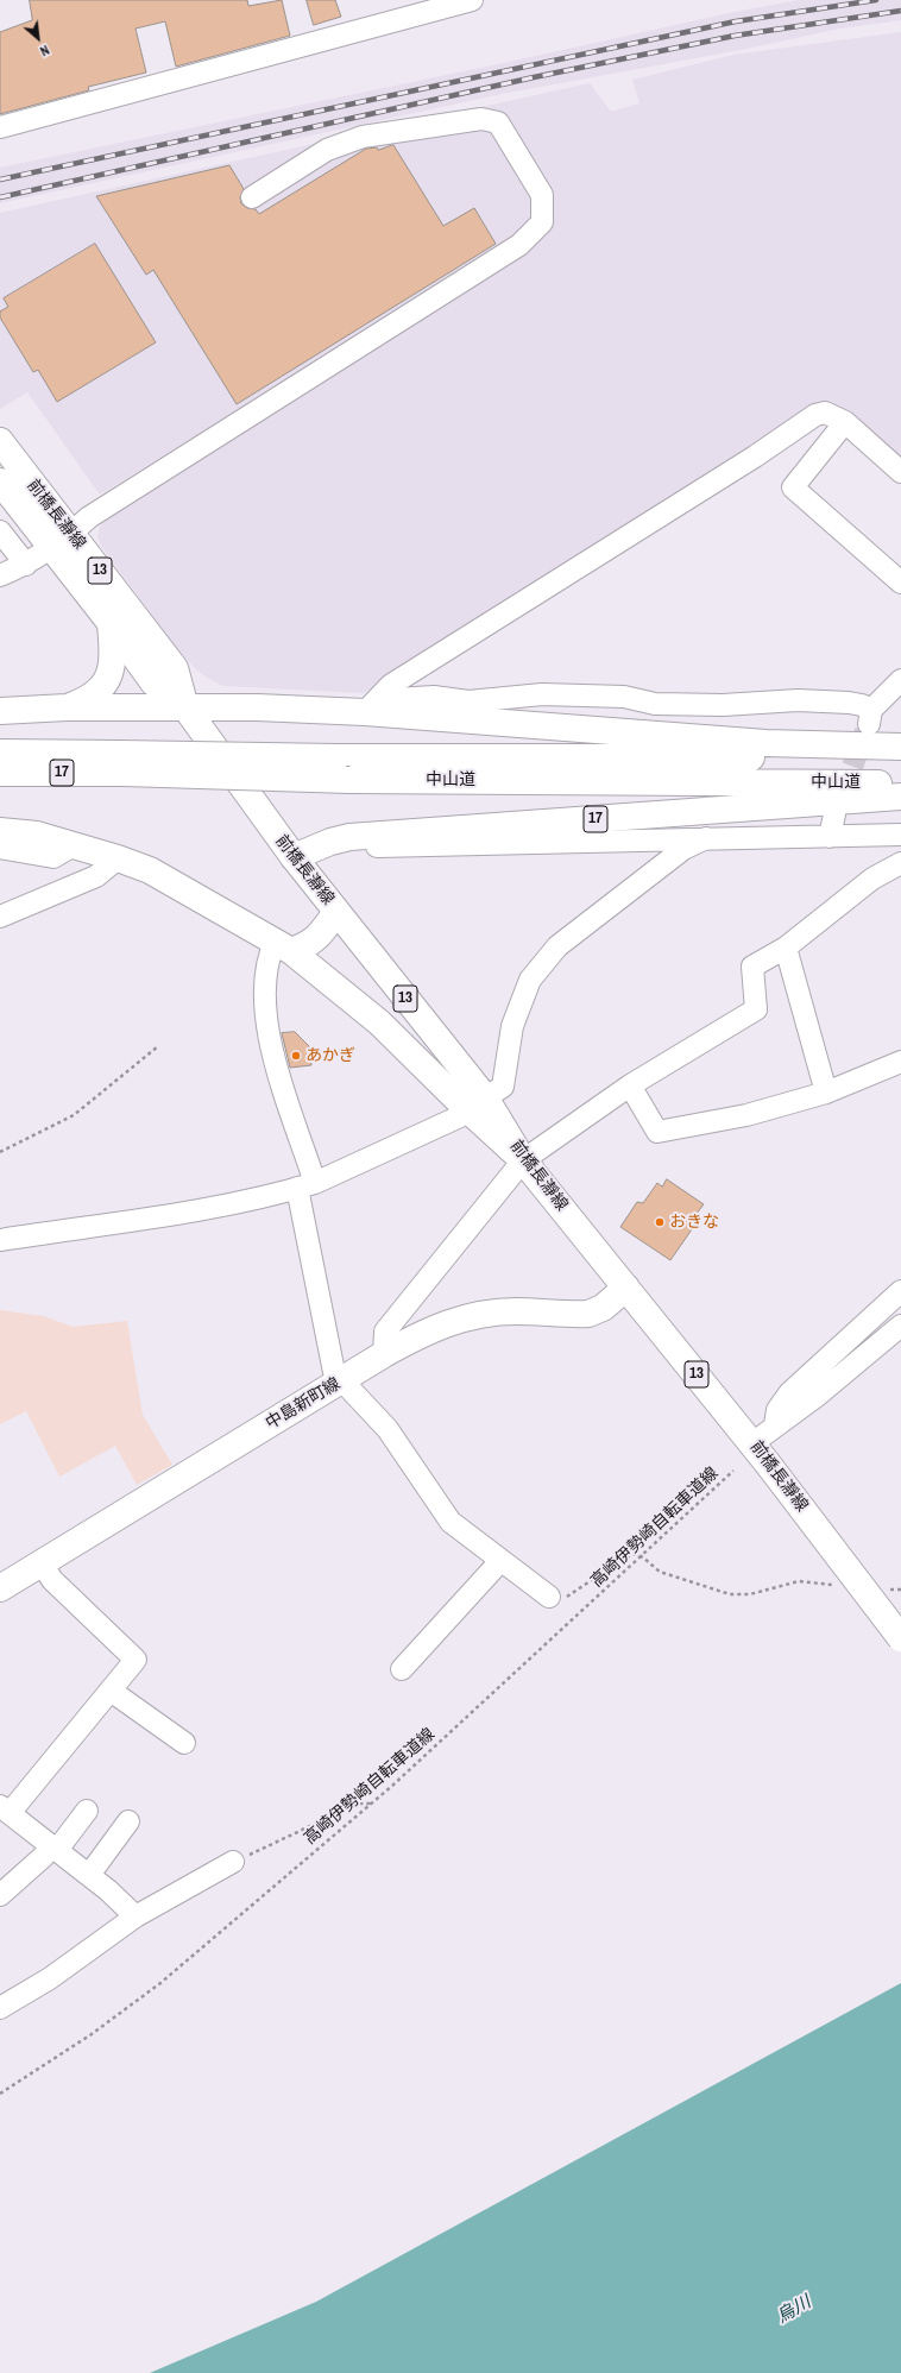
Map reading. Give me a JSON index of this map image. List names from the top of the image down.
{
  "streets": {
    "main road": [
      "前橋長瀞線",
      "13",
      "17",
      "中山道",
      "中島新町線"
    ],
    "path": ["高崎伊勢崎自転車道線"]
  },
  "crossings": [
    ["前橋長瀞線", "17"],
    ["前橋長瀞線", "中島新町線"]
  ],
  "water": ["烏川"],
  "places": ["あかぎ", "おきな"],
  "north": "bottom right"
}
